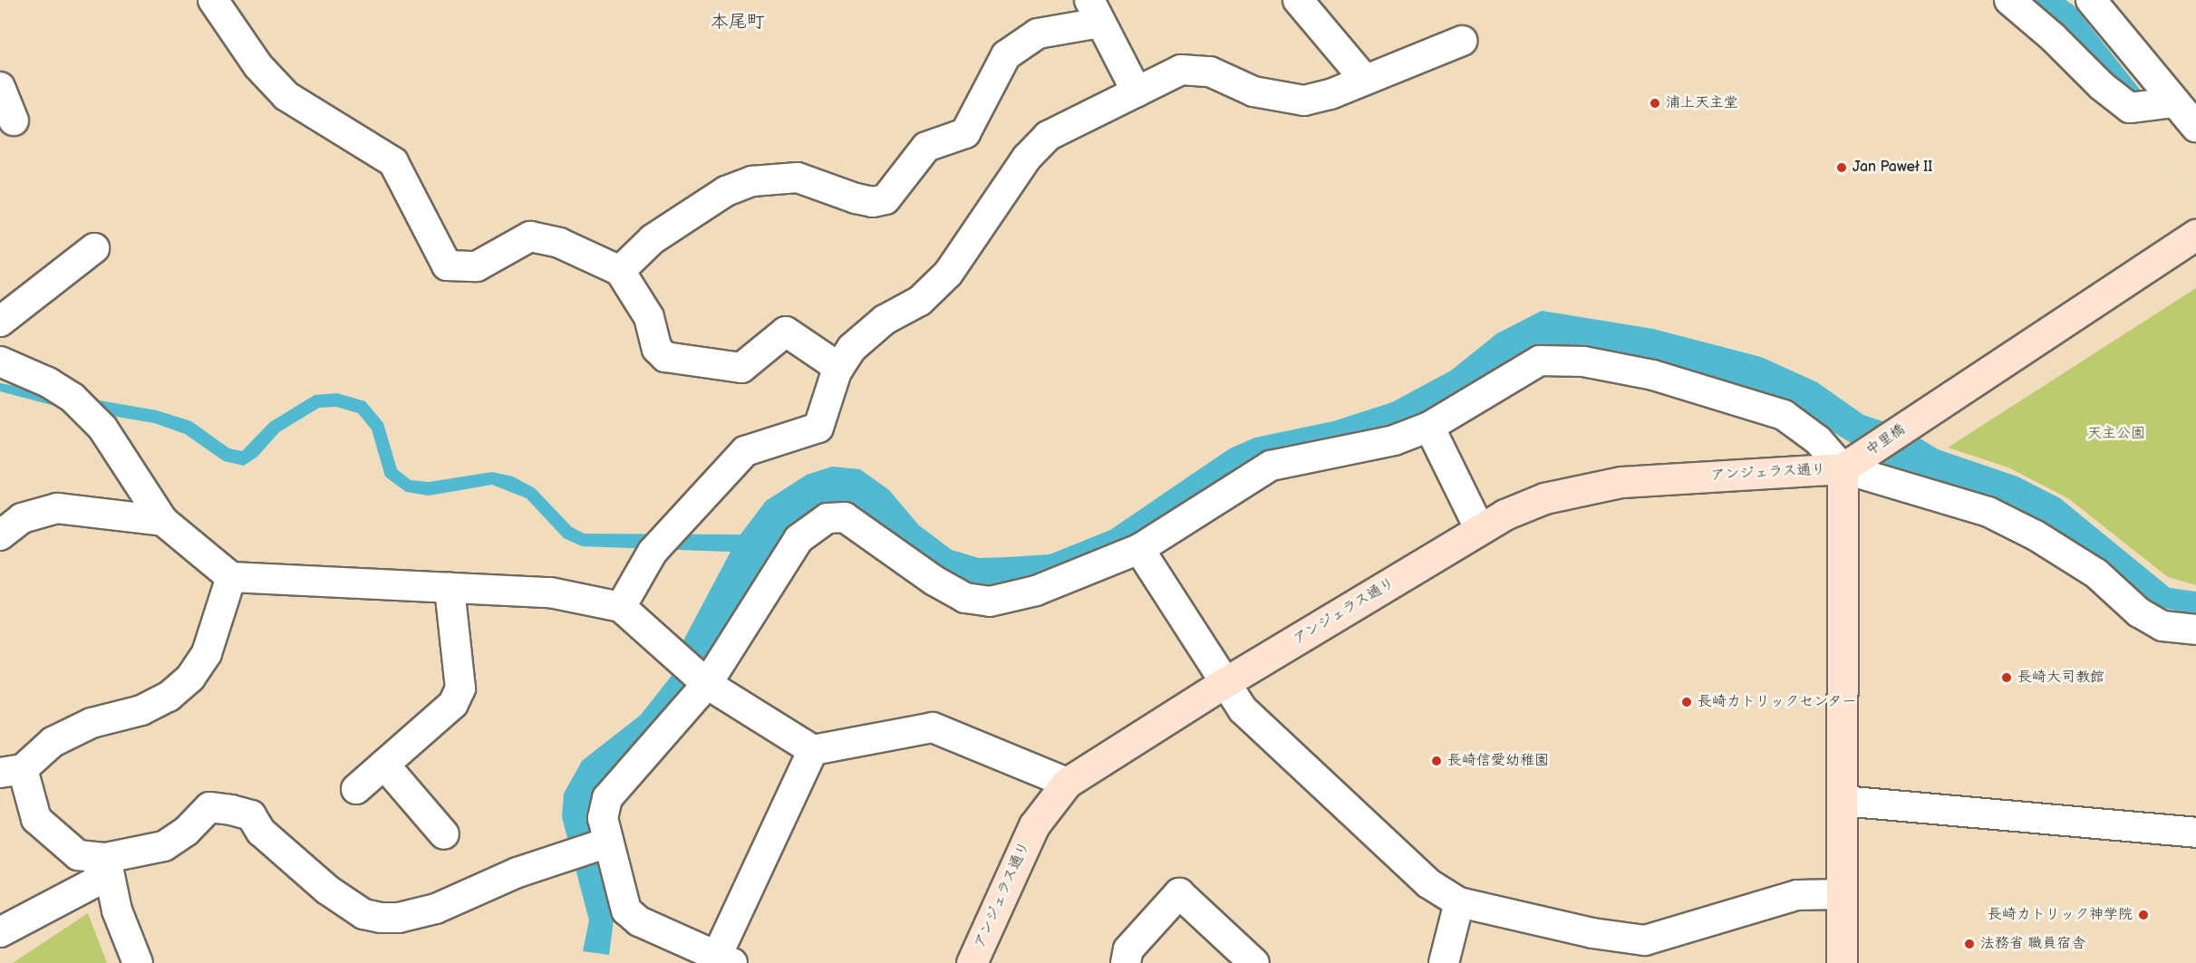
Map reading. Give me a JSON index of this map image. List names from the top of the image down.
{
  "streets": {
    "street": ["中里橋", "アンジェラス通り"]
  },
  "crossings": [
    ["中里橋", "アンジェラス通り"]
  ],
  "districts": ["本尾町"],
  "parks": ["天主公園"],
  "places": [
    "浦上天主堂",
    "Jan Paweł II",
    "長崎大司教館",
    "長崎カトリックセンター",
    "長崎信愛幼稚園",
    "長崎カトリック神学院",
    "法務省 職員宿舎"
  ]
}
